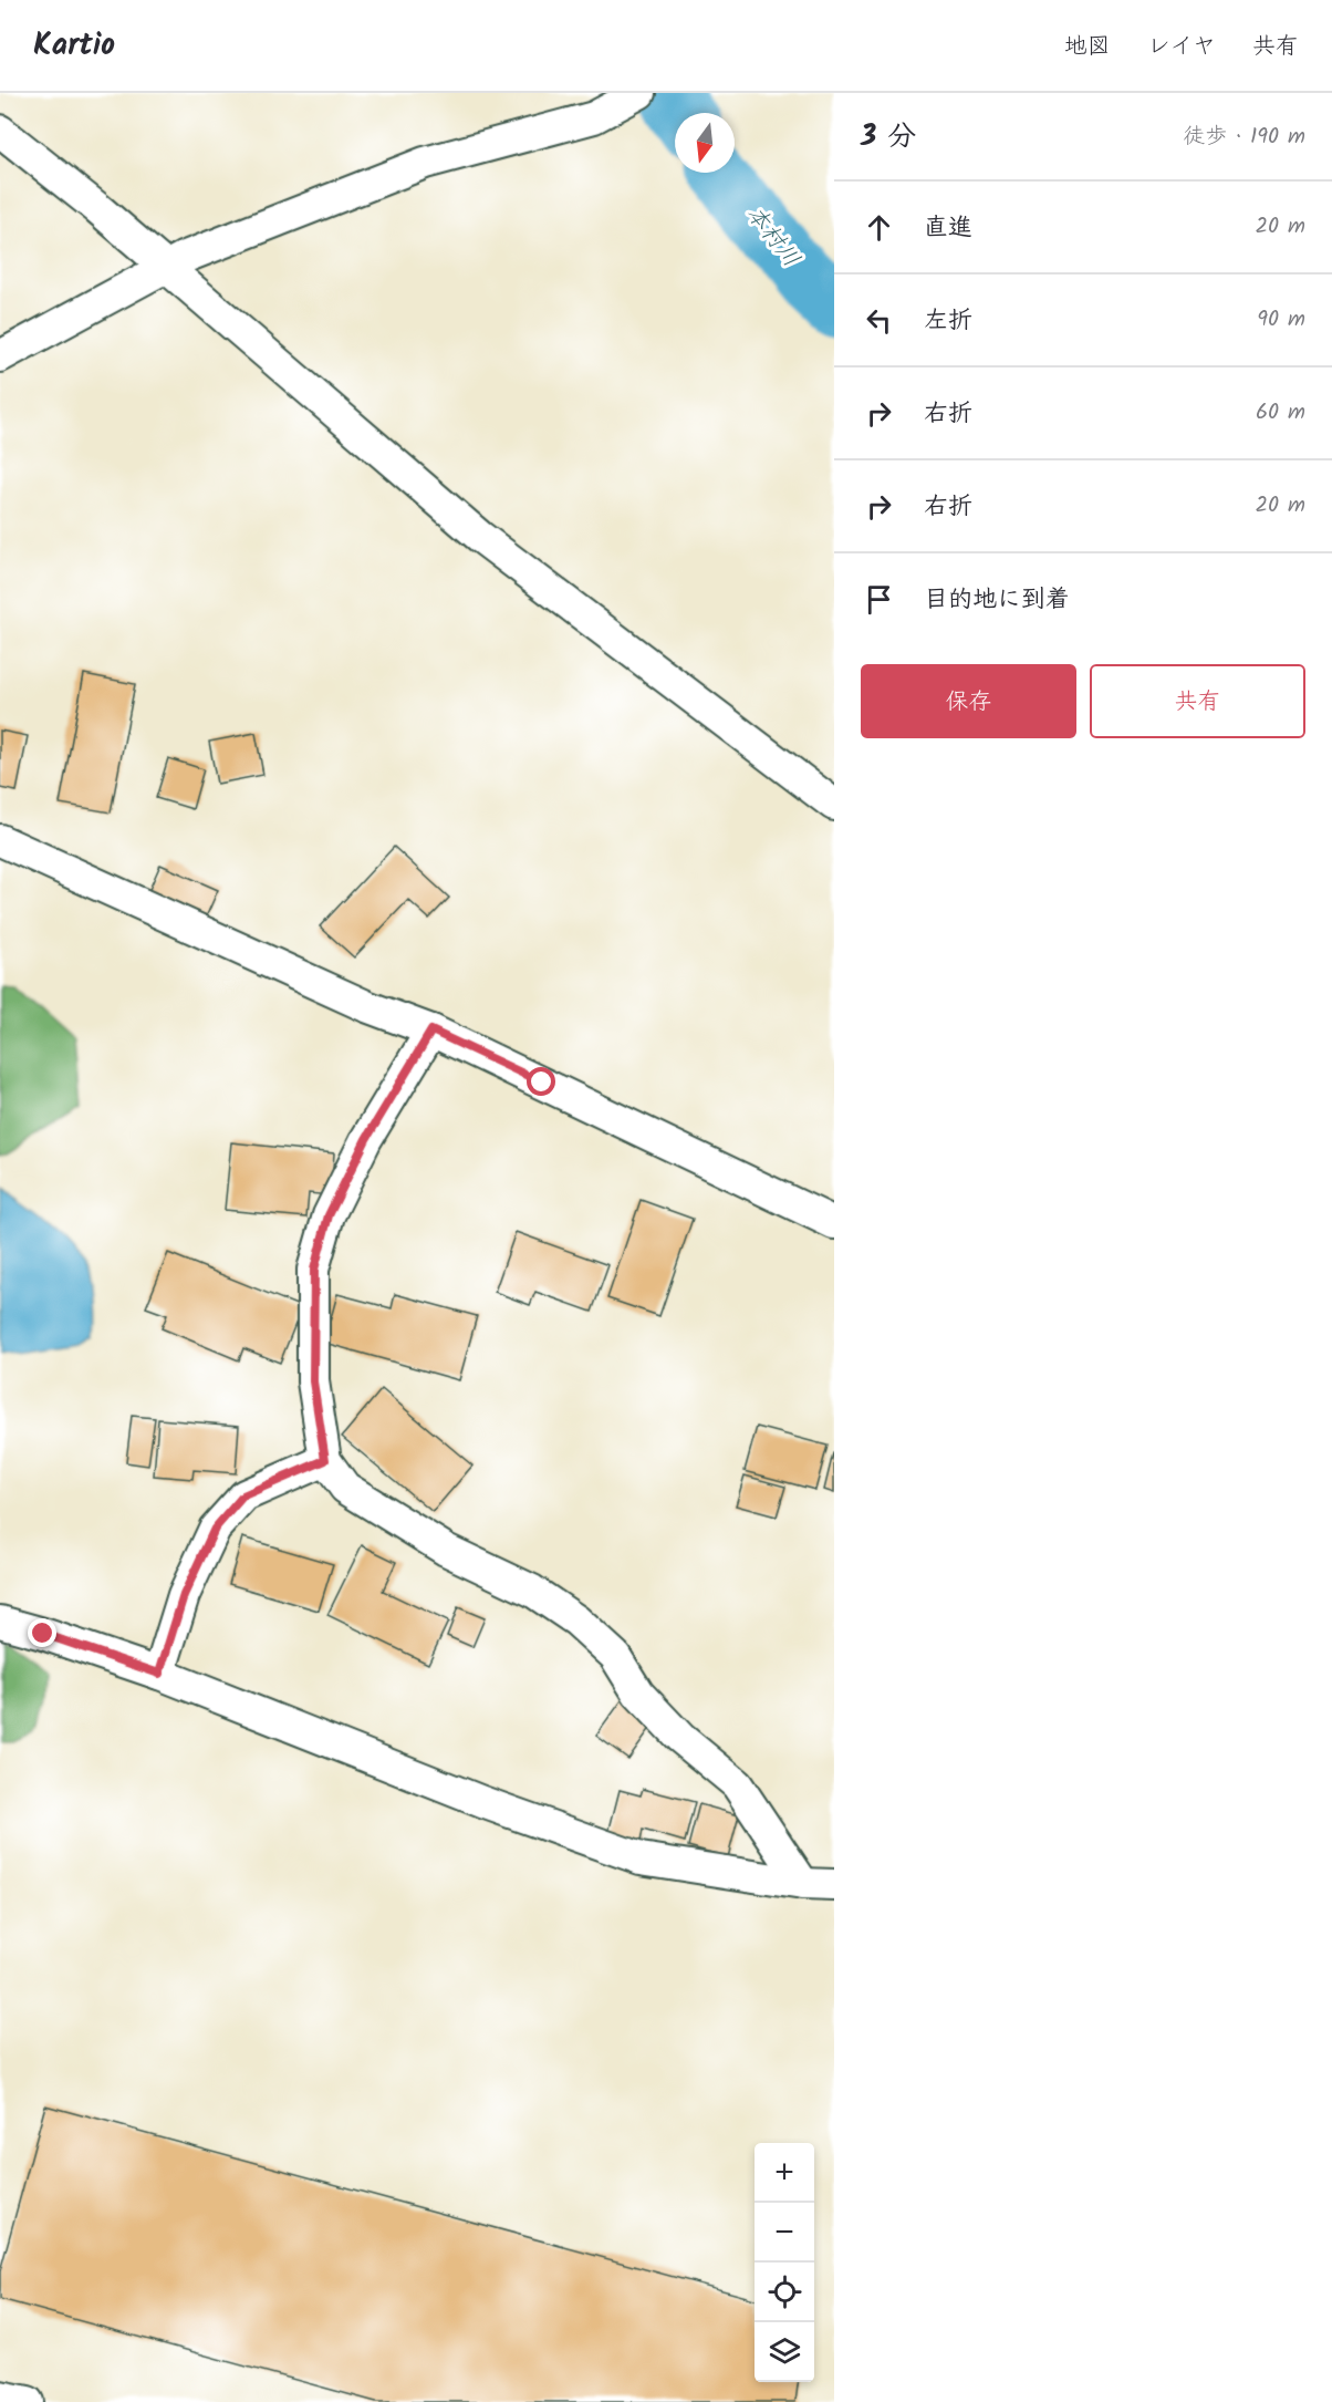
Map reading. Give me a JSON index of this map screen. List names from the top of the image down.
{
  "water": ["本村川"],
  "north": "bottom",
  "page": {
    "header": "Kartio",
    "nav": ["地図", "レイヤ", "共有"],
    "heading": ["3 分", "徒歩 · 190 m"],
    "list": [
      ["直進", "20 m"],
      ["左折", "90 m"],
      ["右折", "60 m"],
      ["右折", "20 m"],
      "目的地に到着"
    ],
    "buttons": ["保存", "共有"],
    "map_buttons": ["+", "−"]
  }
}
